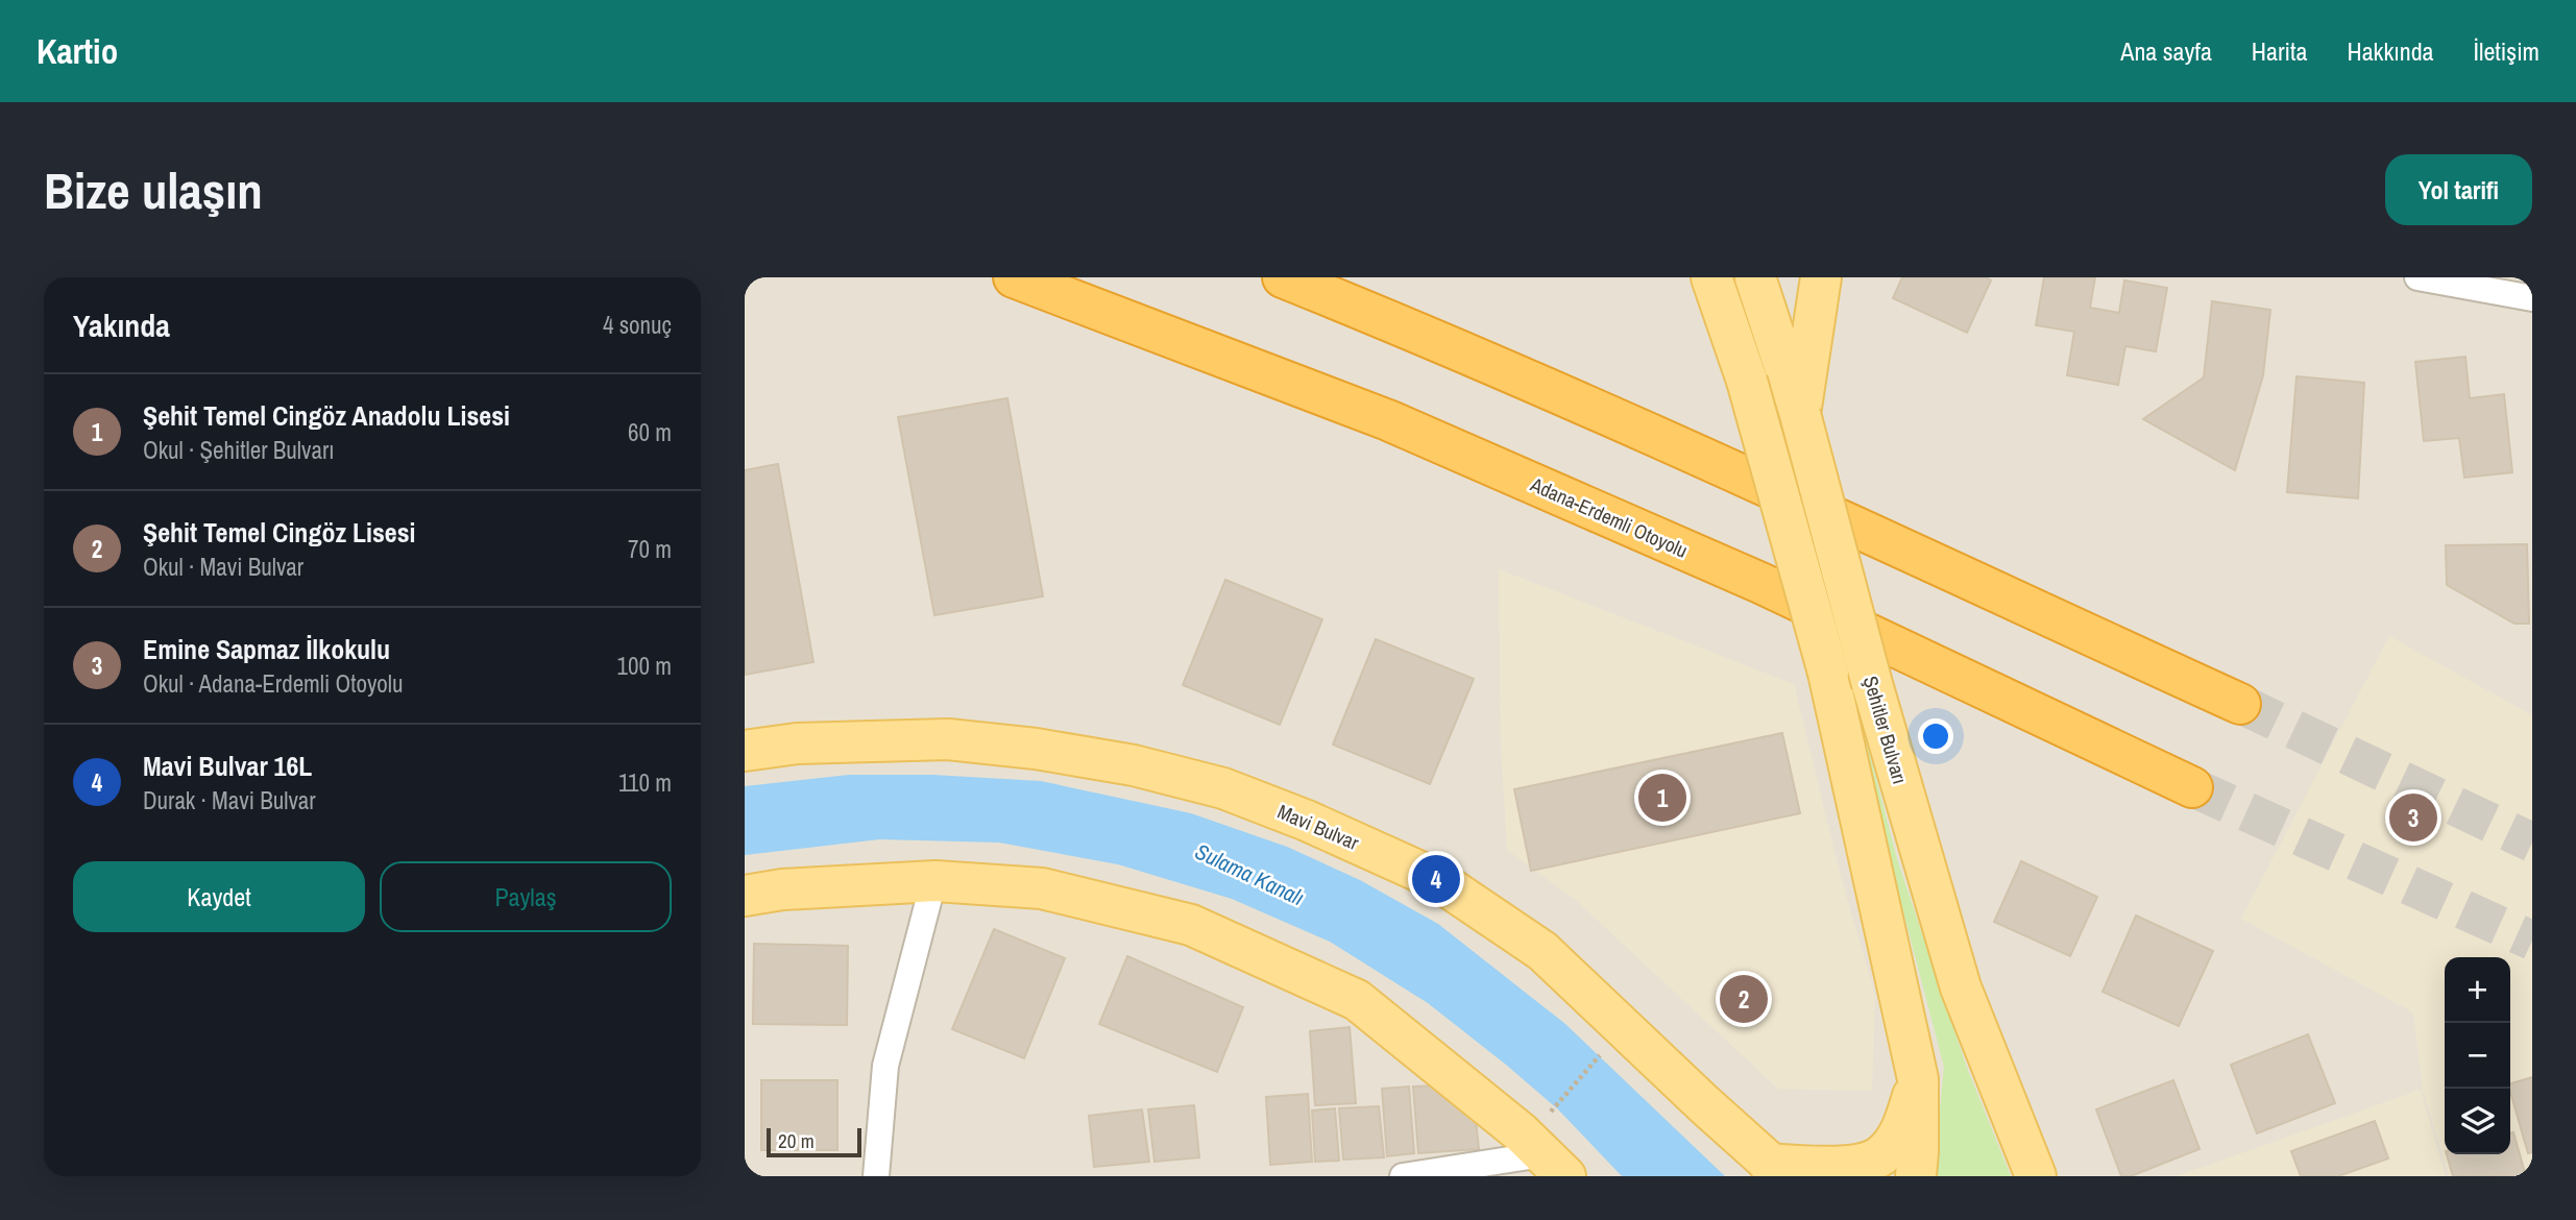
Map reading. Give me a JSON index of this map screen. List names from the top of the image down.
{
  "streets": {
    "highway": ["Adana-Erdemli Otoyolu"],
    "main road": ["Şehitler Bulvarı", "Mavi Bulvar"]
  },
  "water": ["Sulama Kanalı"],
  "scale_bar": "20 m",
  "page": {
    "header": "Kartio",
    "nav": [
      "Ana sayfa",
      "Harita",
      "Hakkında",
      "İletişim"
    ],
    "buttons": [
      "Yol tarifi",
      ["Kaydet", "Paylaş"]
    ],
    "title": "Bize ulaşın",
    "heading": ["Yakında", "4 sonuç"],
    "list": [
      {
        "mark": "1",
        "name": "Şehit Temel Cingöz Anadolu Lisesi",
        "note": "Okul · Şehitler Bulvarı",
        "value": "60 m"
      },
      {
        "mark": "2",
        "name": "Şehit Temel Cingöz Lisesi",
        "note": "Okul · Mavi Bulvar",
        "value": "70 m"
      },
      {
        "mark": "3",
        "name": "Emine Sapmaz İlkokulu",
        "note": "Okul · Adana-Erdemli Otoyolu",
        "value": "100 m"
      },
      {
        "mark": "4",
        "name": "Mavi Bulvar 16L",
        "note": "Durak · Mavi Bulvar",
        "value": "110 m"
      }
    ],
    "pins": [
      "1",
      "3",
      "4",
      "2"
    ],
    "map_buttons": ["+", "−"],
    "scale": "20 m"
  }
}
